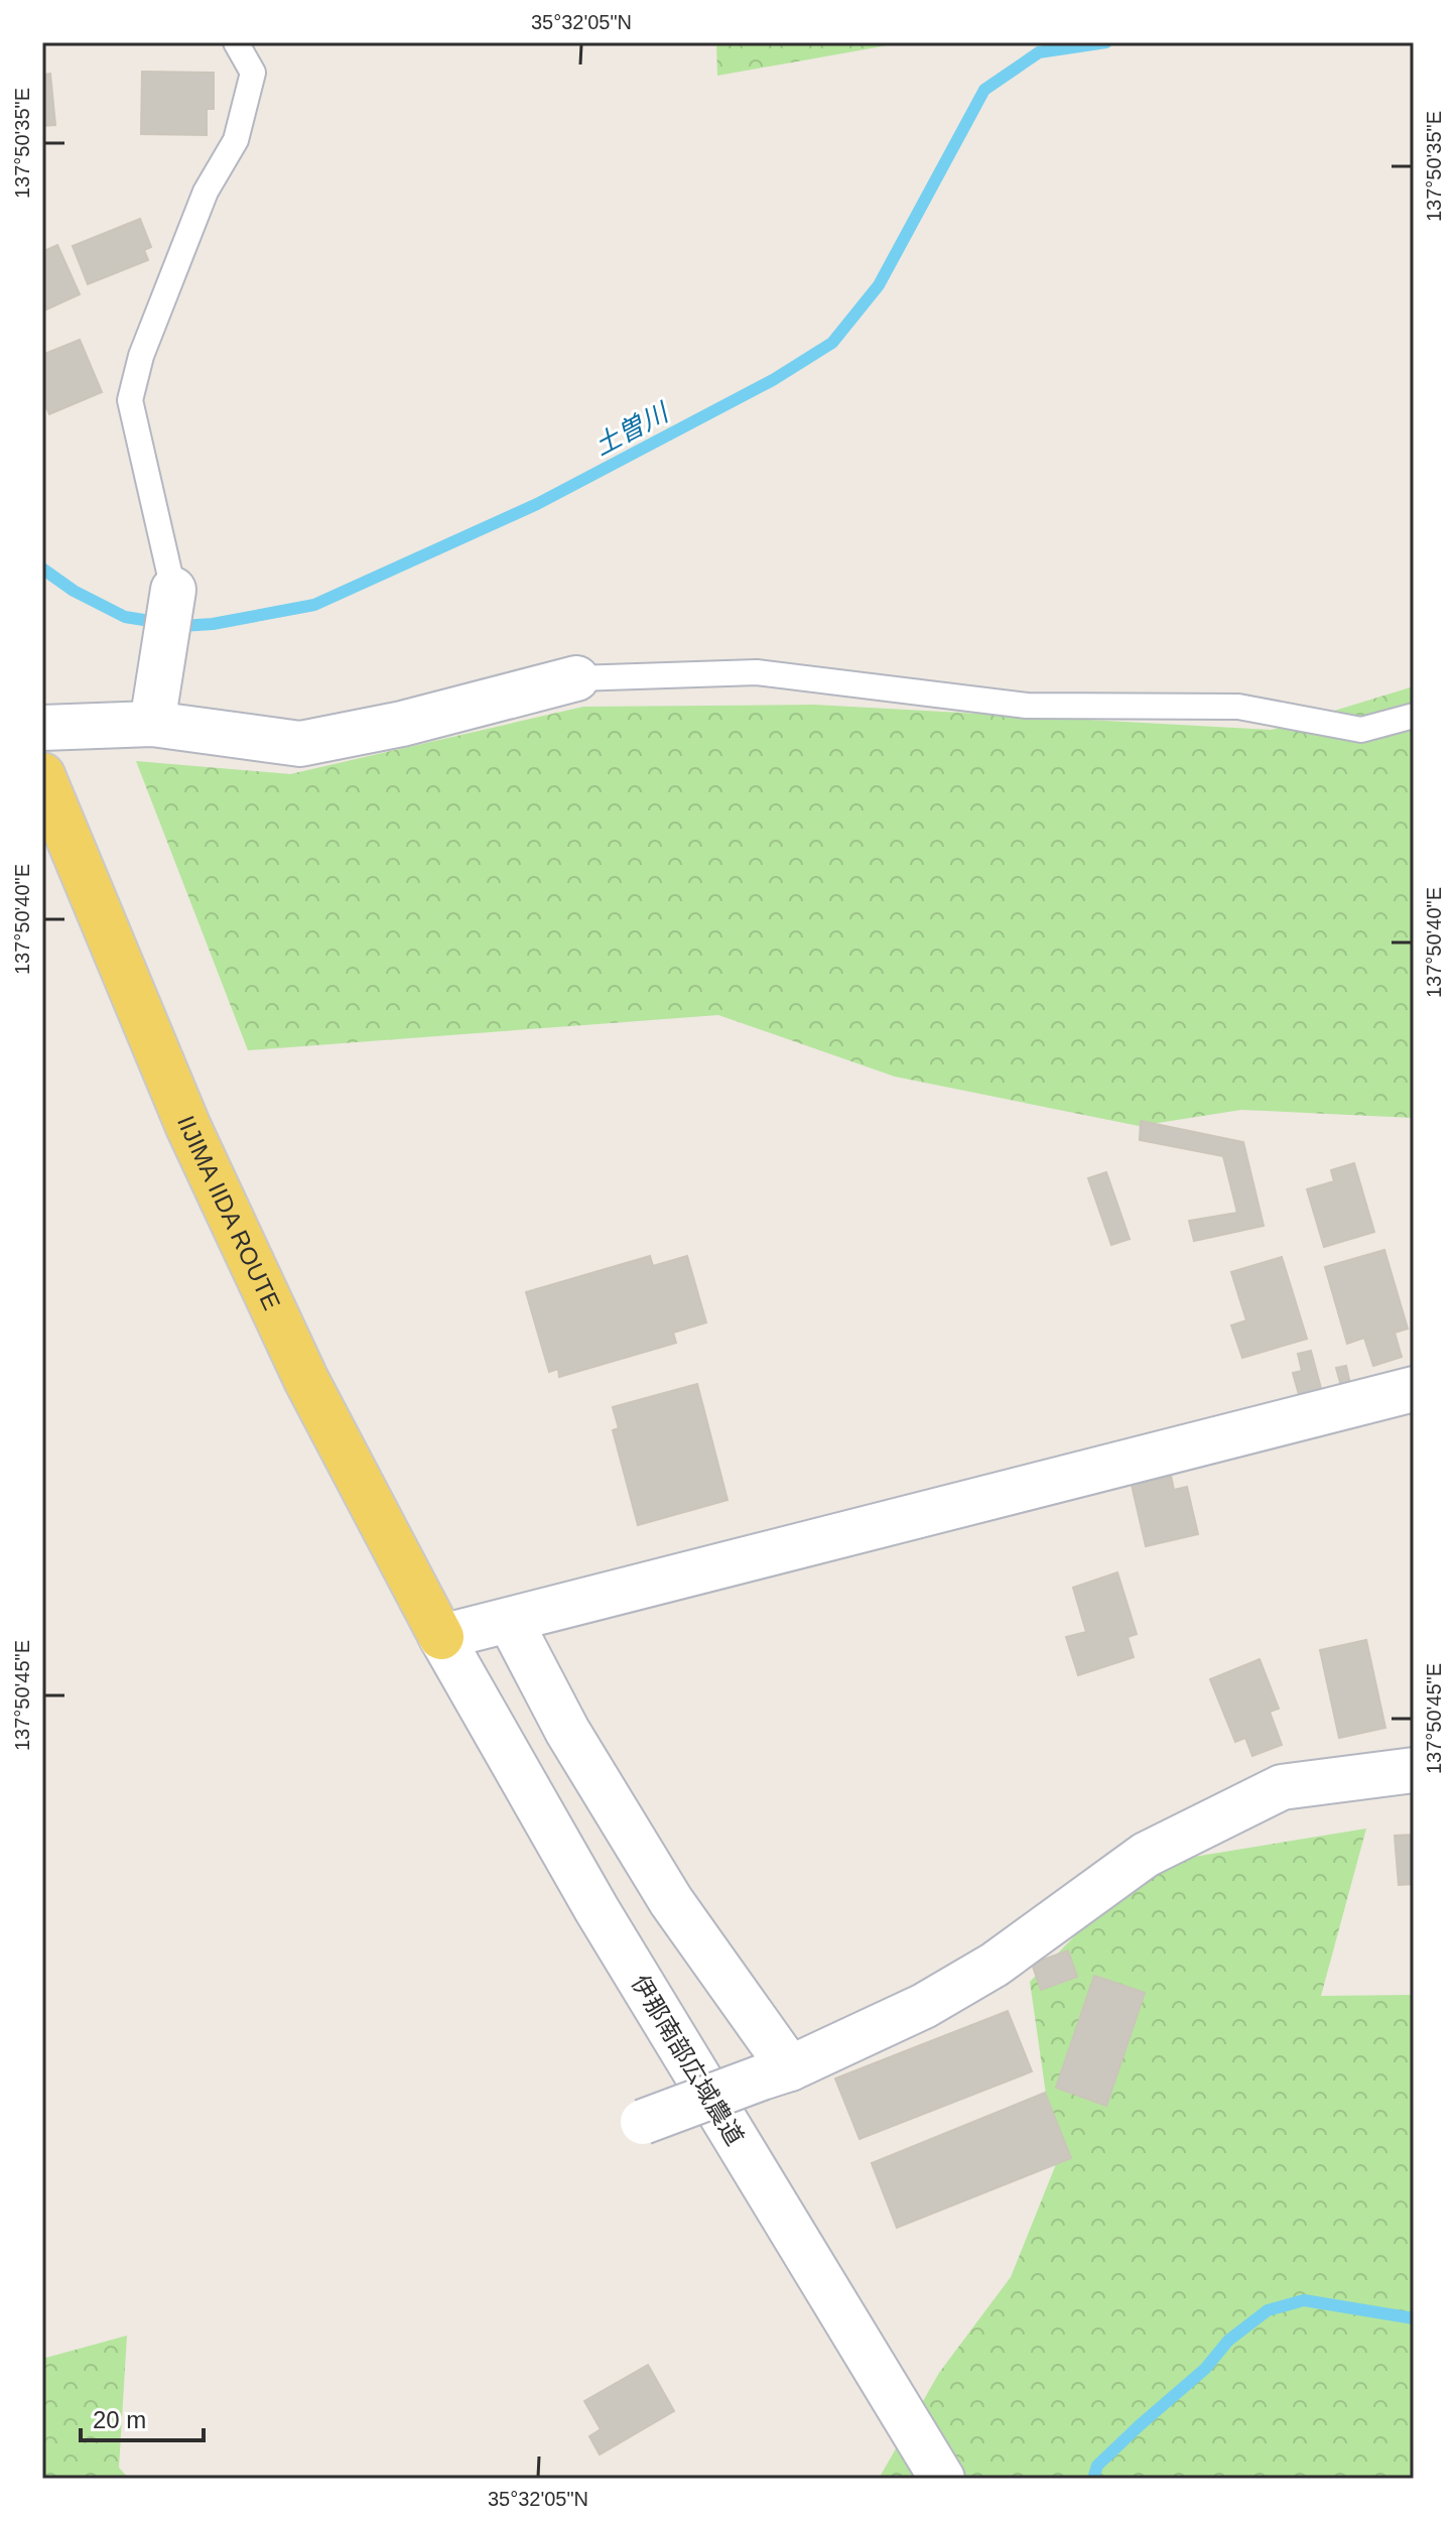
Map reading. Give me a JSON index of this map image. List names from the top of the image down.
{
  "streets": {
    "main road": ["IIJIMA IIDA ROUTE"],
    "street": ["伊那南部広域農道"]
  },
  "crossings": [
    ["IIJIMA IIDA ROUTE", "伊那南部広域農道"]
  ],
  "water": ["土曽川"],
  "scale_bar": "20 m",
  "coordinates": [
    "35°32'05\"N",
    "137°50'35\"E",
    "137°50'40\"E",
    "137°50'45\"E"
  ]
}
